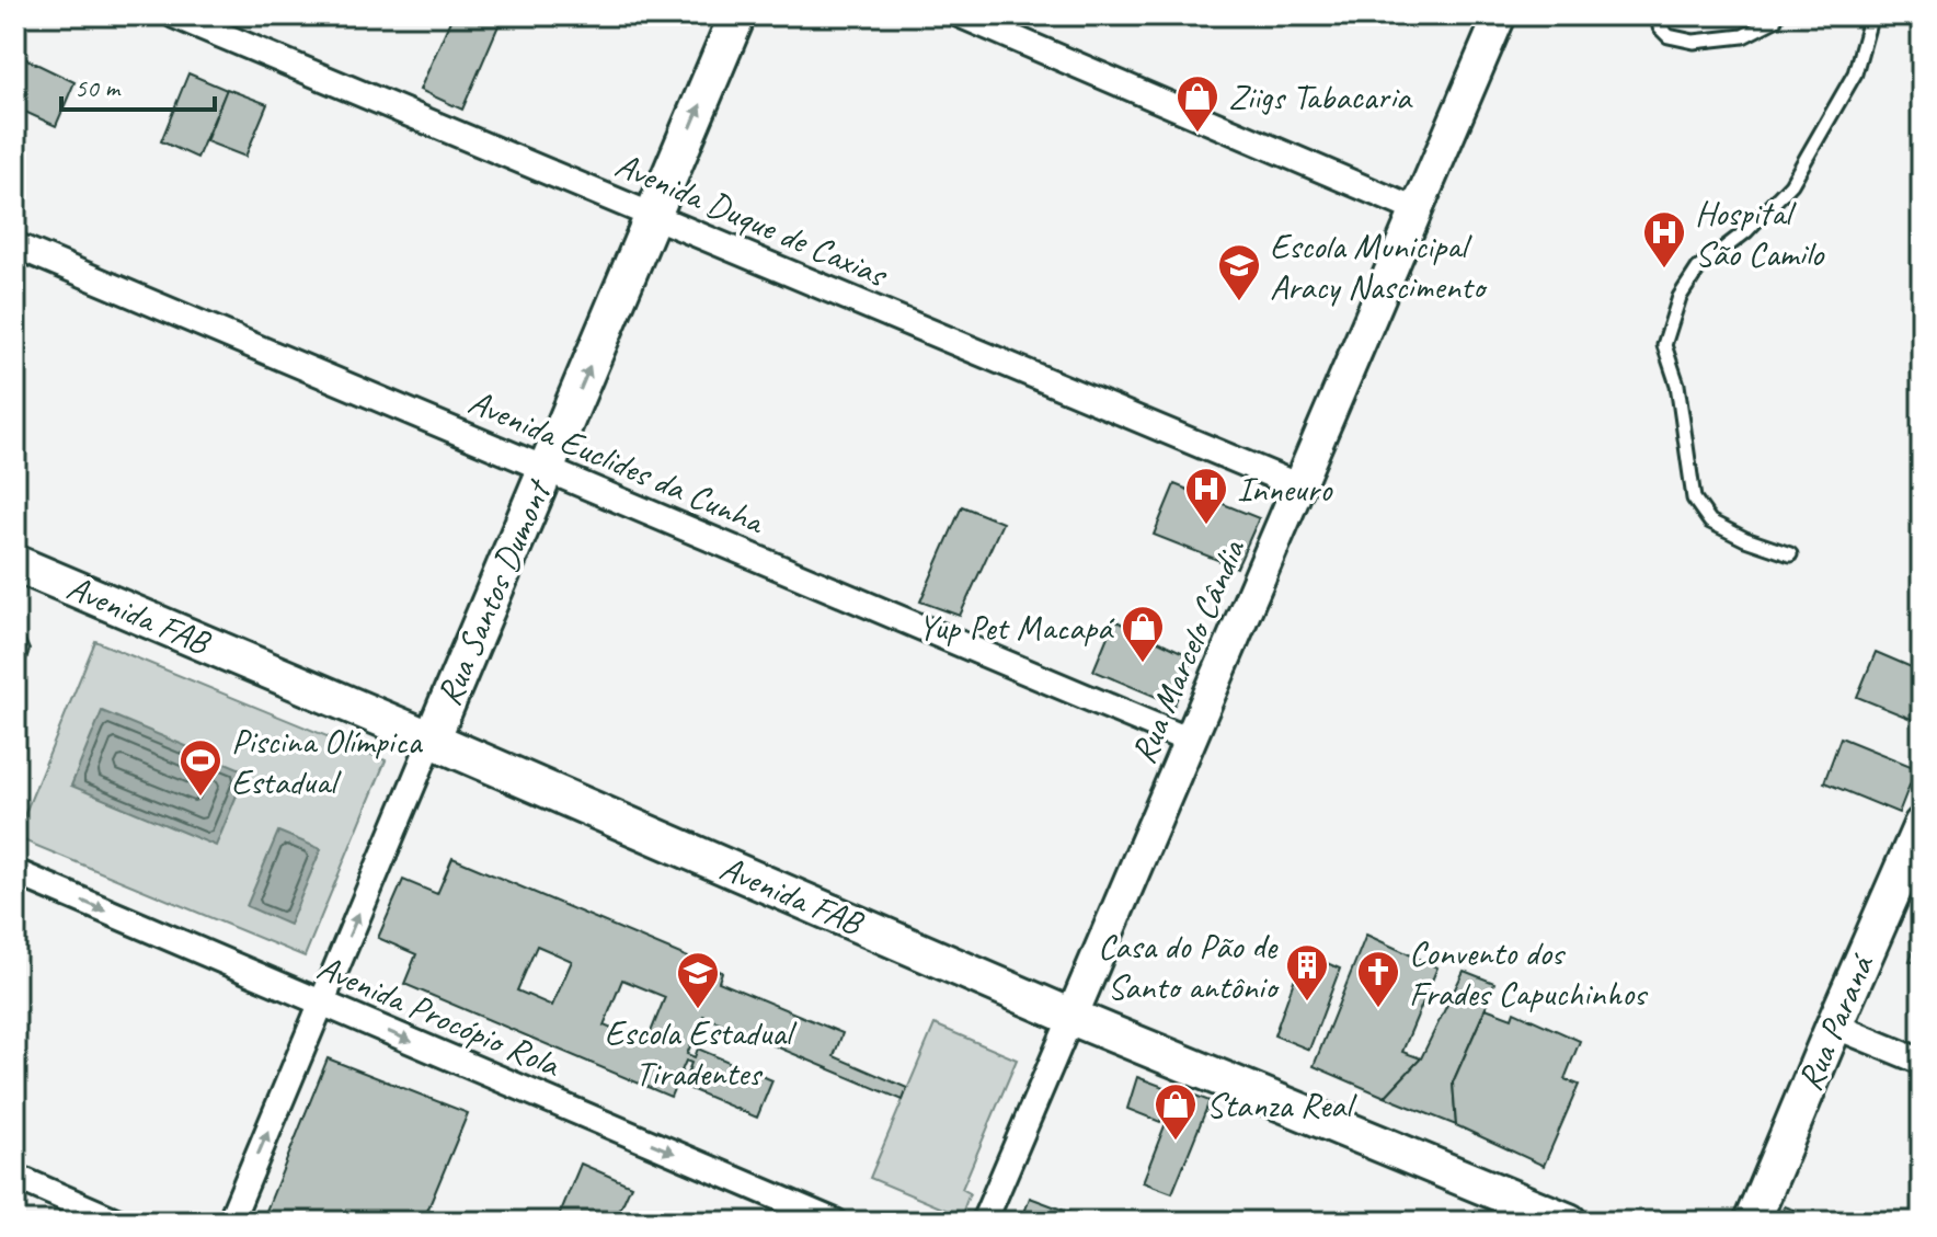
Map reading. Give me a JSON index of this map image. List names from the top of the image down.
{
  "streets": {
    "main road": ["Rua Santos Dumont", "Avenida FAB", "Rua Paraná"],
    "street": [
      "Avenida Duque de Caxias",
      "Avenida Euclides da Cunha",
      "Rua Marcelo Cândia",
      "Avenida Procópio Rola"
    ]
  },
  "crossings": [
    ["Avenida Duque de Caxias", "Rua Santos Dumont"],
    ["Avenida Duque de Caxias", "Rua Marcelo Cândia"],
    ["Avenida Euclides da Cunha", "Rua Santos Dumont"],
    ["Avenida Euclides da Cunha", "Rua Marcelo Cândia"],
    ["Rua Santos Dumont", "Avenida FAB"],
    ["Rua Santos Dumont", "Avenida Procópio Rola"],
    ["Avenida FAB", "Rua Marcelo Cândia"]
  ],
  "one_way": ["Rua Santos Dumont", "Avenida Procópio Rola"],
  "places": {
    "shop": ["Ziigs Tabacaria", "Yup Pet Macapá", "Stanza Real"],
    "hospital": ["Hospital São Camilo", "Inneuro"],
    "school or university": ["Escola Municipal Aracy Nascimento", "Escola Estadual Tiradentes"],
    "sports": ["Piscina Olímpica Estadual"],
    "building": ["Casa do Pão de Santo antônio"],
    "church": ["Convento dos Frades Capuchinhos"]
  },
  "scale_bar": "50 m"
}
